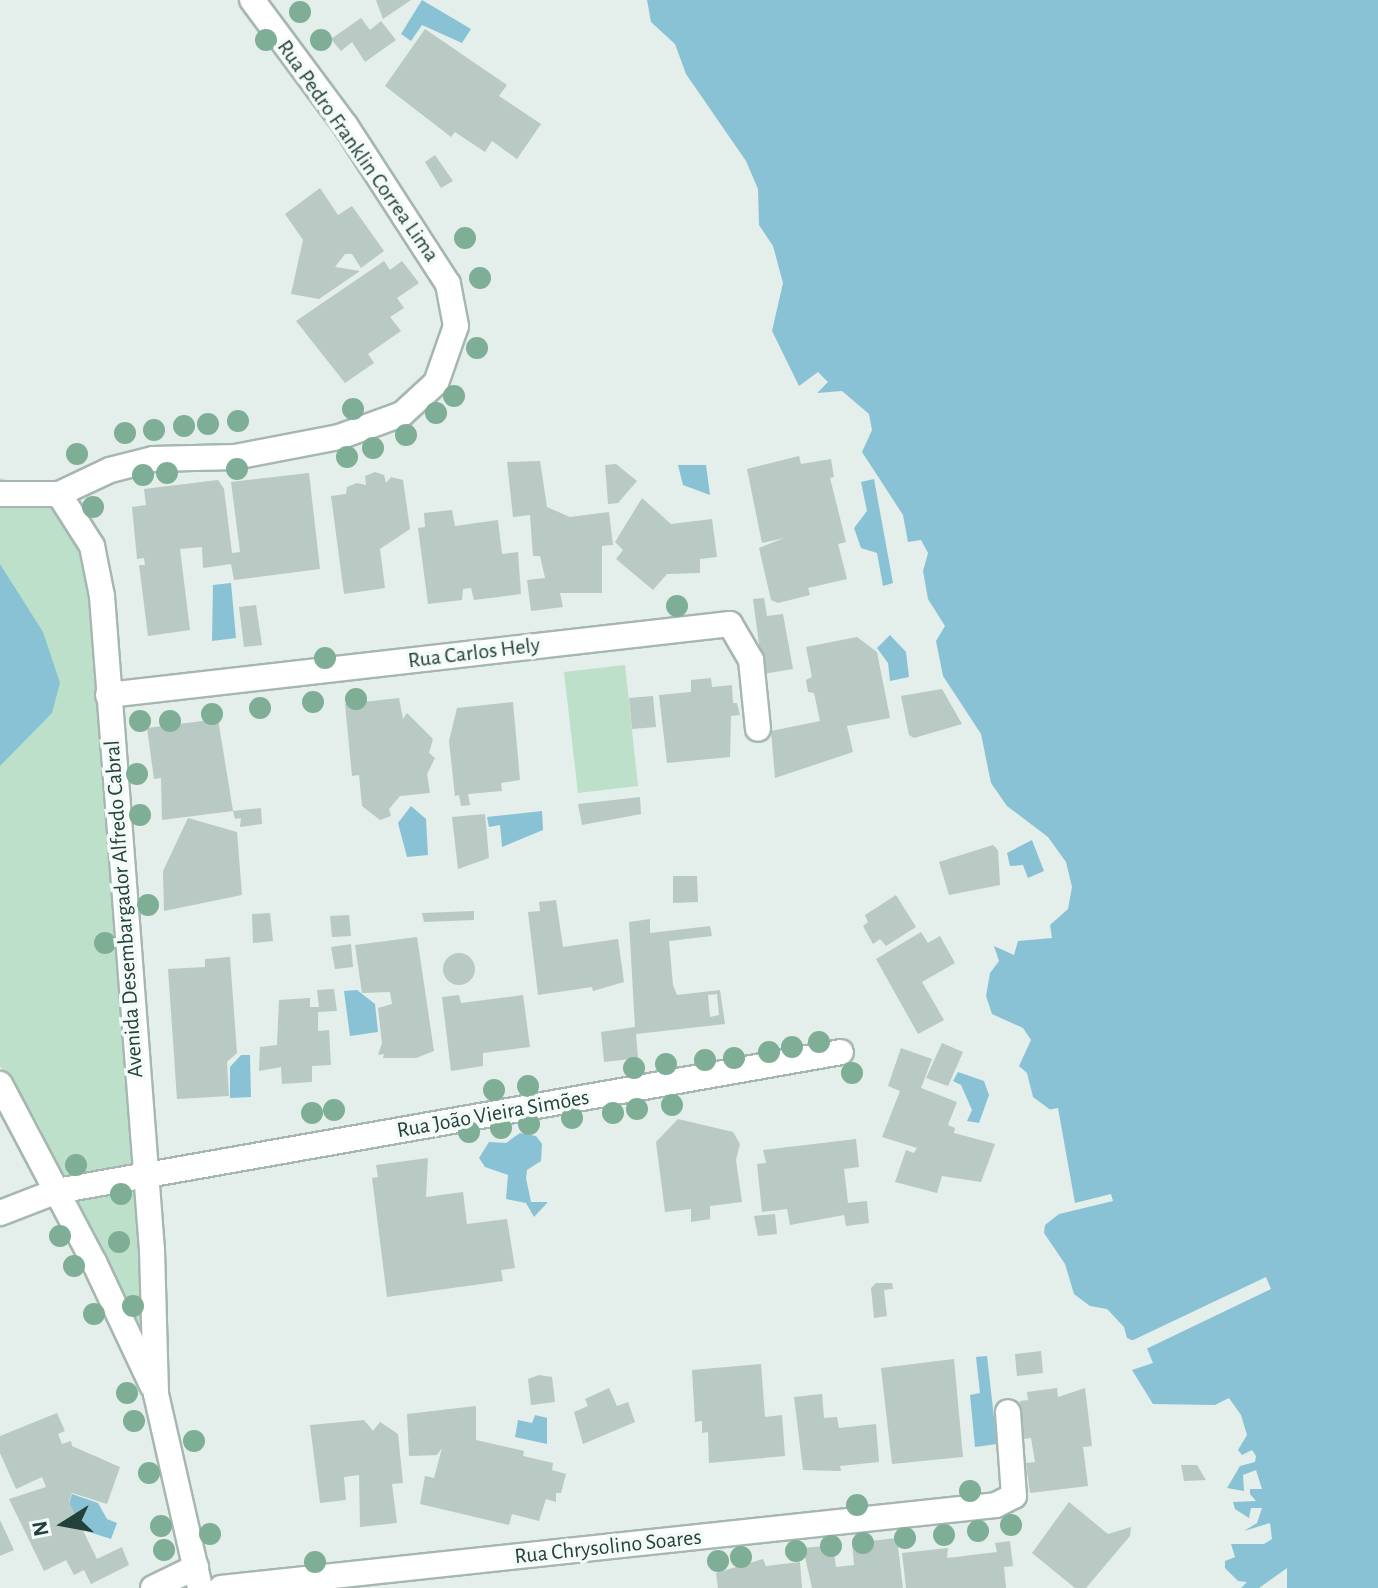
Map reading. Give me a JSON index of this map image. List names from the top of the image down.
{
  "streets": {
    "street": [
      "Rua Pedro Franklin Correa Lima",
      "Rua Carlos Hely",
      "Avenida Desembargador Alfredo Cabral",
      "Rua João Vieira Simões",
      "Rua Chrysolino Soares"
    ]
  },
  "crossings": [
    ["Rua Pedro Franklin Correa Lima", "Avenida Desembargador Alfredo Cabral"],
    ["Rua Carlos Hely", "Avenida Desembargador Alfredo Cabral"],
    ["Avenida Desembargador Alfredo Cabral", "Rua João Vieira Simões"]
  ],
  "north": "left"
}
